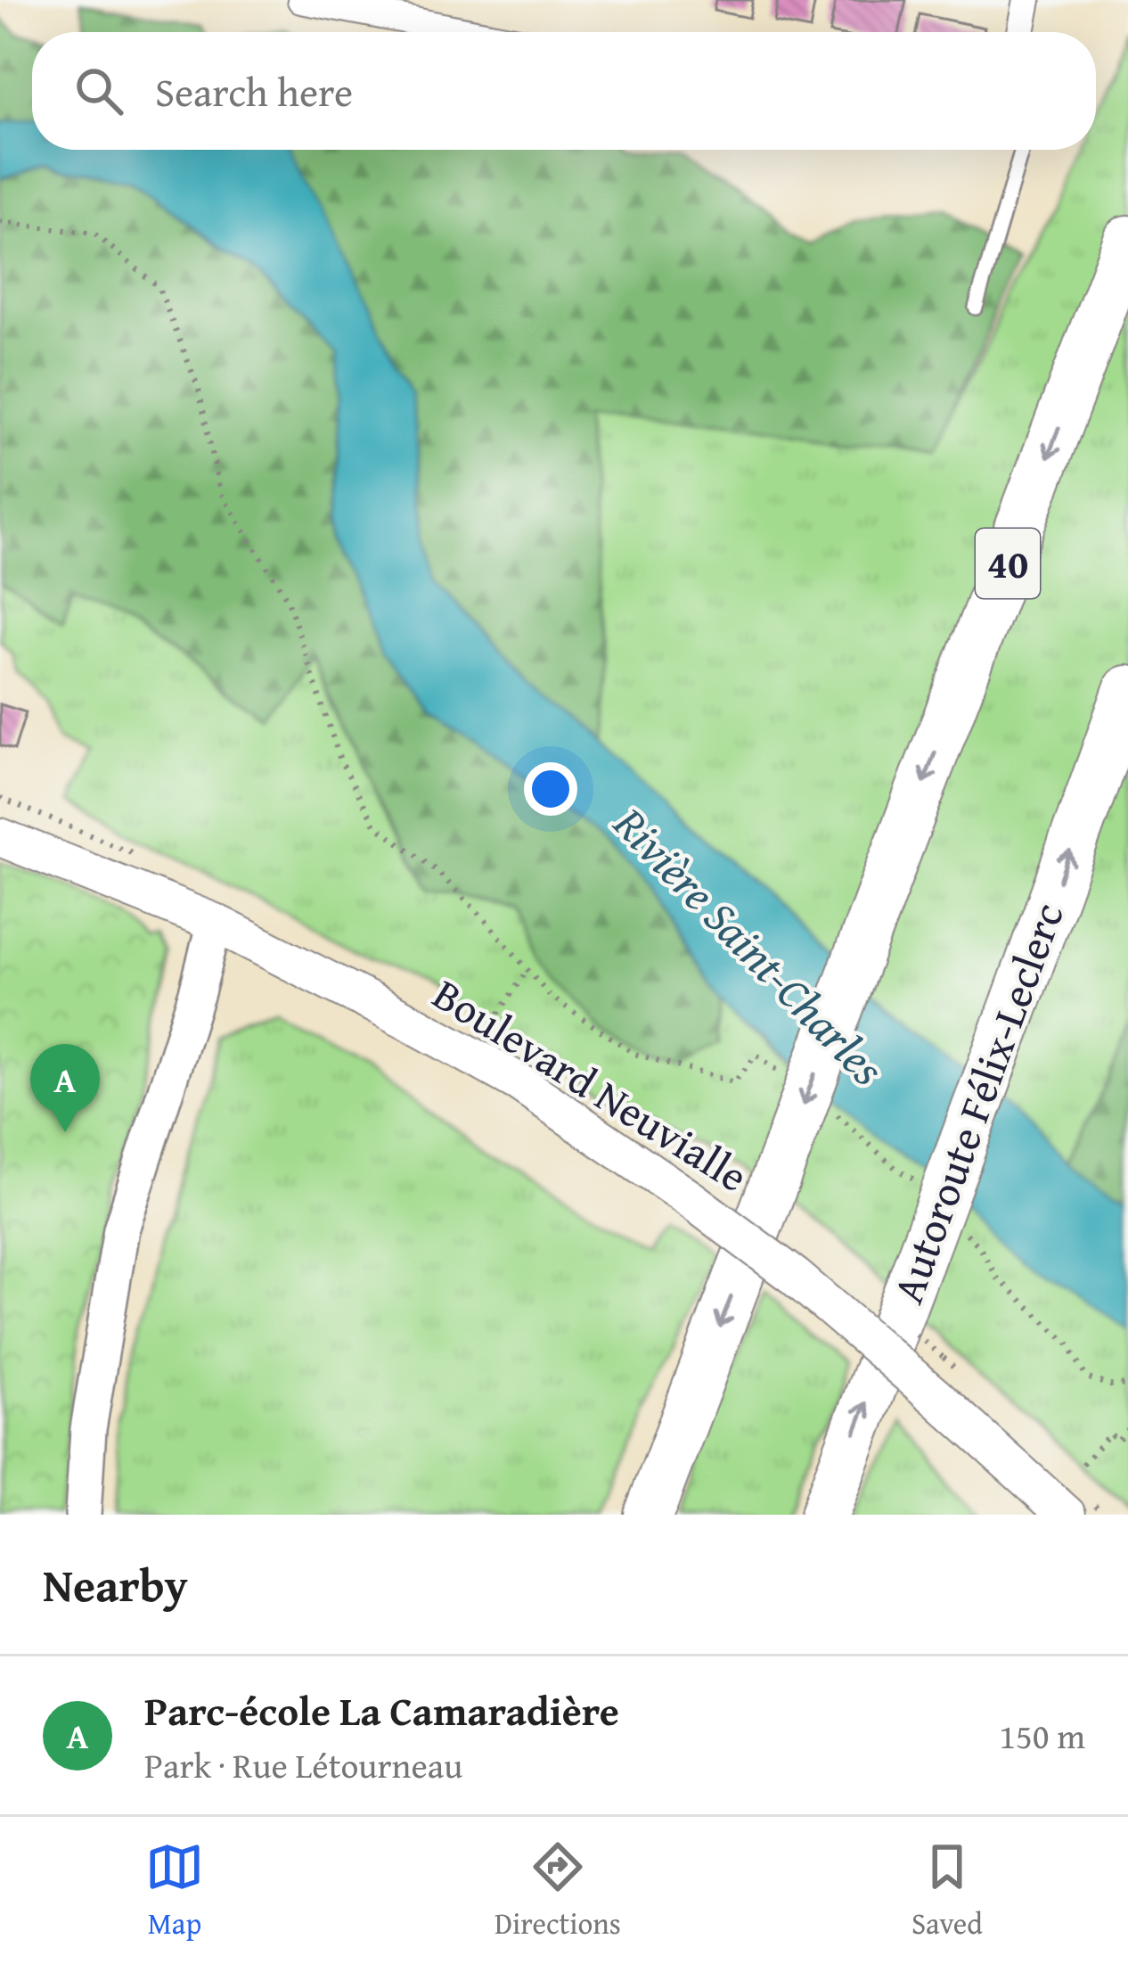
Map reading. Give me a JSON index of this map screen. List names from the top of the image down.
{
  "streets": {
    "highway": ["40", "Autoroute Félix-Leclerc"],
    "main road": ["Boulevard Neuvialle"]
  },
  "water": ["Rivière Saint-Charles"],
  "page": {
    "search": "Search here",
    "pins": "A",
    "heading": "Nearby",
    "list": [
      {
        "mark": "A",
        "name": "Parc-école La Camaradière",
        "note": "Park · Rue Létourneau",
        "value": "150 m"
      }
    ],
    "nav": ["Map", "Directions", "Saved"]
  }
}
